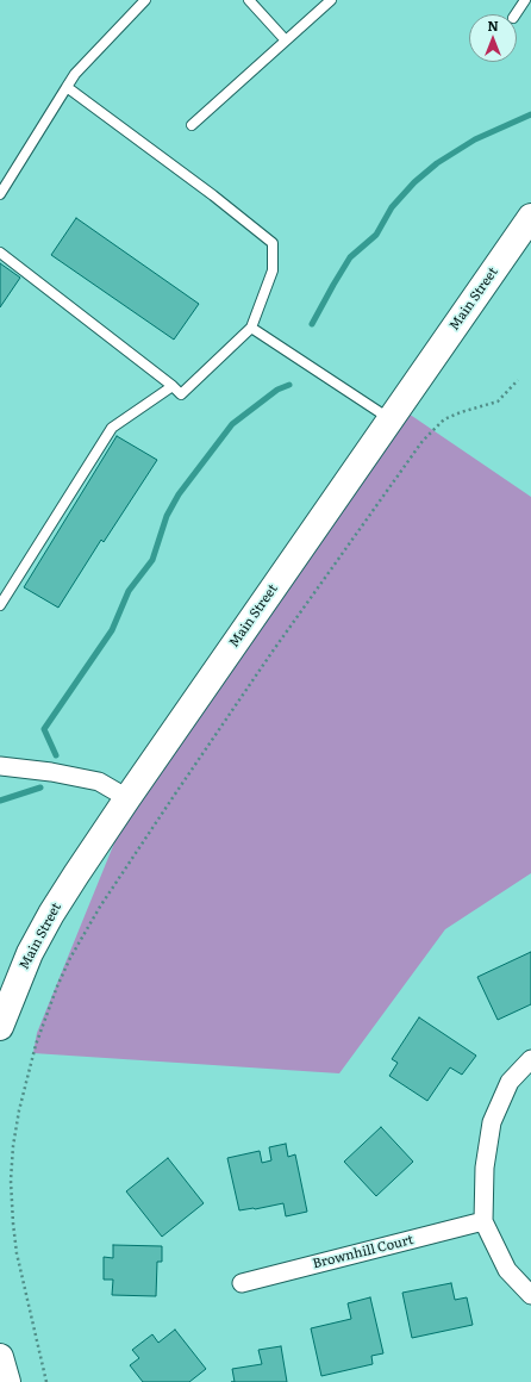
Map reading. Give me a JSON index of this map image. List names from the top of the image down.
{
  "streets": {
    "main road": ["Main Street"],
    "street": ["Brownhill Court"]
  },
  "north": "top"
}
